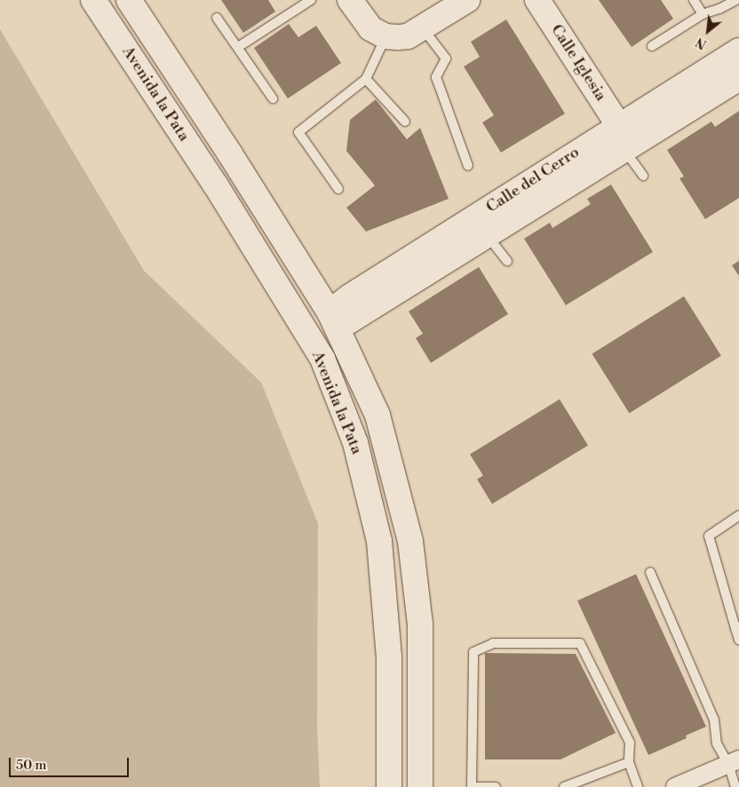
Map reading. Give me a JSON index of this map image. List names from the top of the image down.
{
  "streets": {
    "main road": ["Calle Iglesia", "Avenida la Pata", "Calle del Cerro"]
  },
  "crossings": [
    ["Calle Iglesia", "Calle del Cerro"],
    ["Avenida la Pata", "Calle del Cerro"]
  ],
  "scale_bar": "50 m",
  "north": "bottom left"
}
